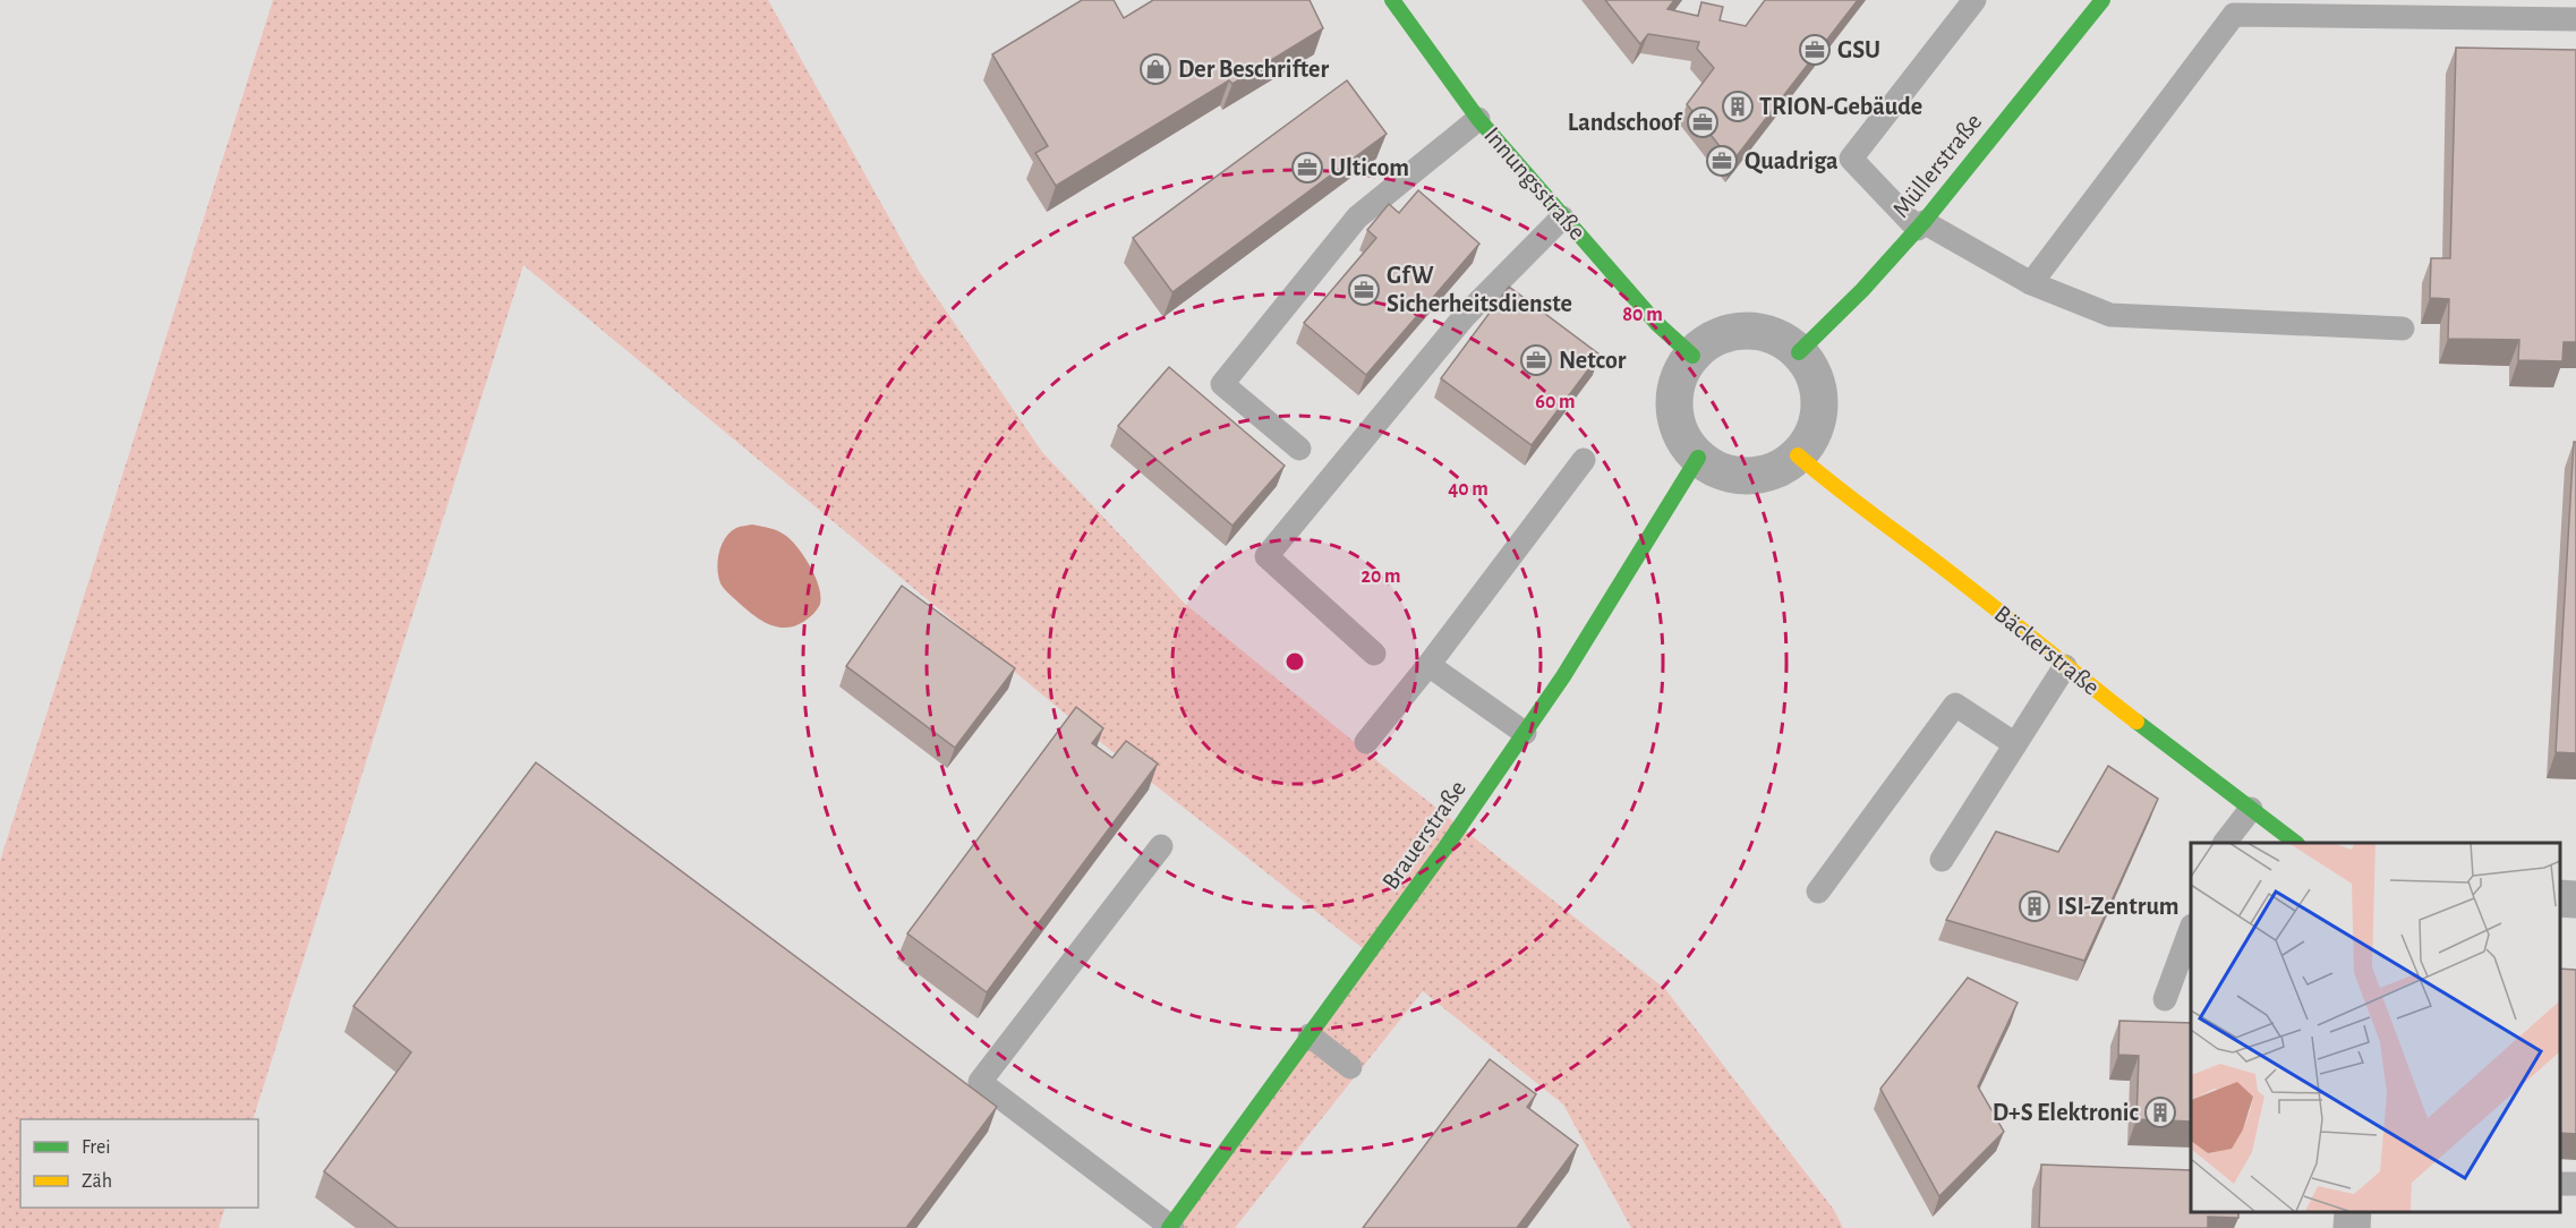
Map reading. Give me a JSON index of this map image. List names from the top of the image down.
{
  "streets": {
    "street": [
      "Müllerstraße",
      "Innungsstraße",
      "Bäckerstraße",
      "Brauerstraße"
    ]
  },
  "crossings": [
    ["Müllerstraße", "Innungsstraße"],
    ["Müllerstraße", "Bäckerstraße"],
    ["Müllerstraße", "Brauerstraße"],
    ["Innungsstraße", "Bäckerstraße"],
    ["Innungsstraße", "Brauerstraße"],
    ["Bäckerstraße", "Brauerstraße"]
  ],
  "places": {
    "office": [
      "GSU",
      "Landschoof",
      "Quadriga",
      "Ulticom",
      "GfW Sicherheitsdienste",
      "Netcor"
    ],
    "shop": ["Der Beschrifter"],
    "building": ["TRION-Gebäude", "ISI-Zentrum", "D+S Elektronic"]
  },
  "legend": ["Frei", "Zäh"],
  "rings": [
    "80 m",
    "60 m",
    "40 m",
    "20 m"
  ]
}
